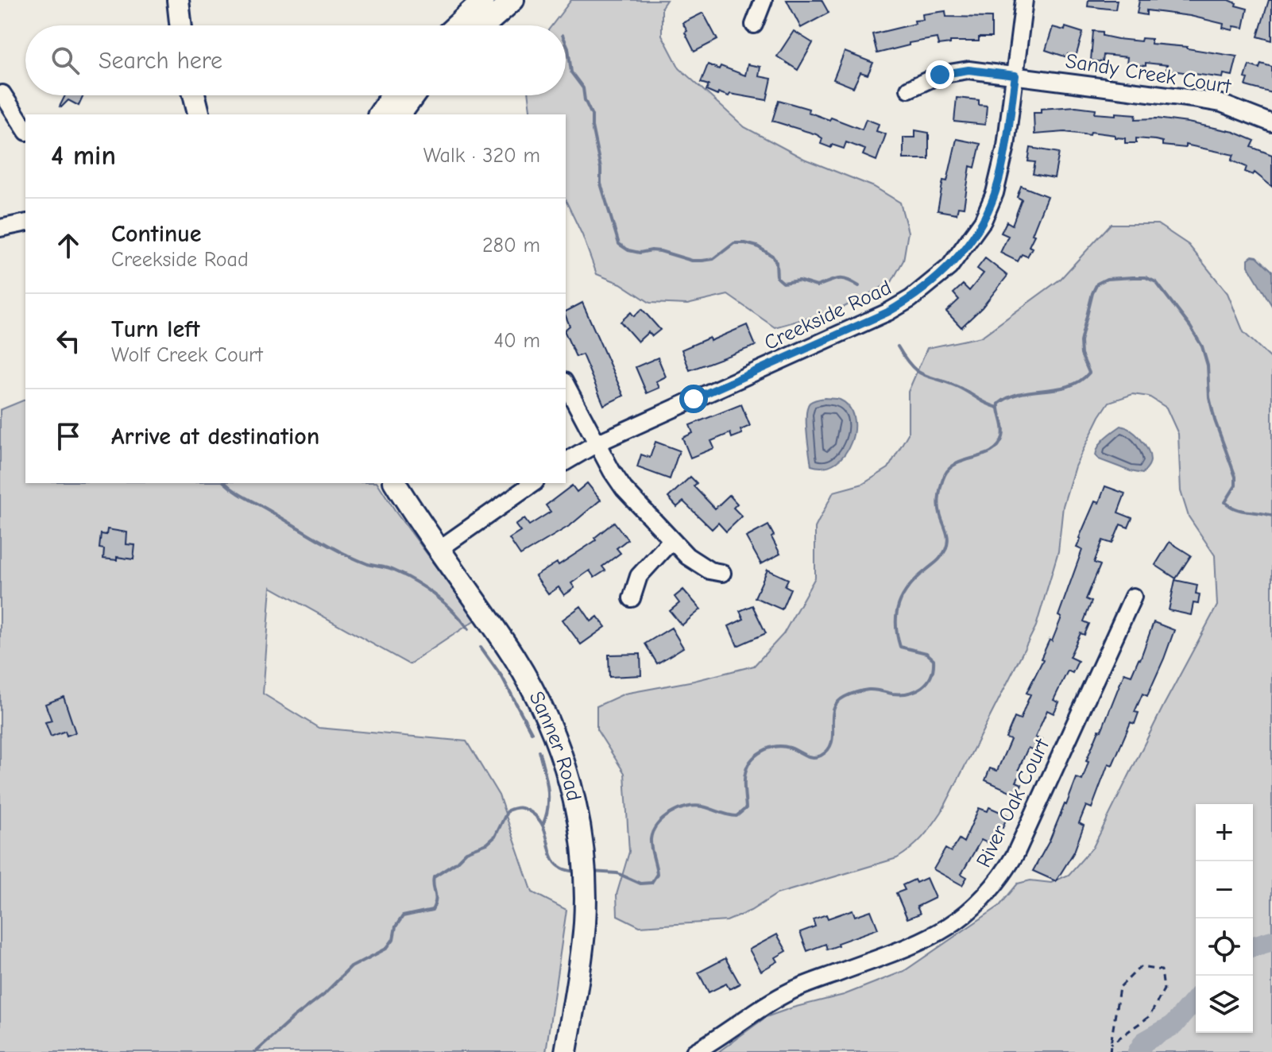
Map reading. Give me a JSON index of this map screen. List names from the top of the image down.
{
  "streets": {
    "main road": ["Sanner Road"],
    "street": ["Sandy Creek Court", "Creekside Road", "River Oak Court"]
  },
  "crossings": [
    ["Sandy Creek Court", "Creekside Road"]
  ],
  "page": {
    "search": "Search here",
    "heading": ["4 min", "Walk · 320 m"],
    "list": [
      ["Continue", "Creekside Road", "280 m"],
      ["Turn left", "Wolf Creek Court", "40 m"],
      "Arrive at destination"
    ],
    "map_buttons": ["+", "−"]
  }
}
